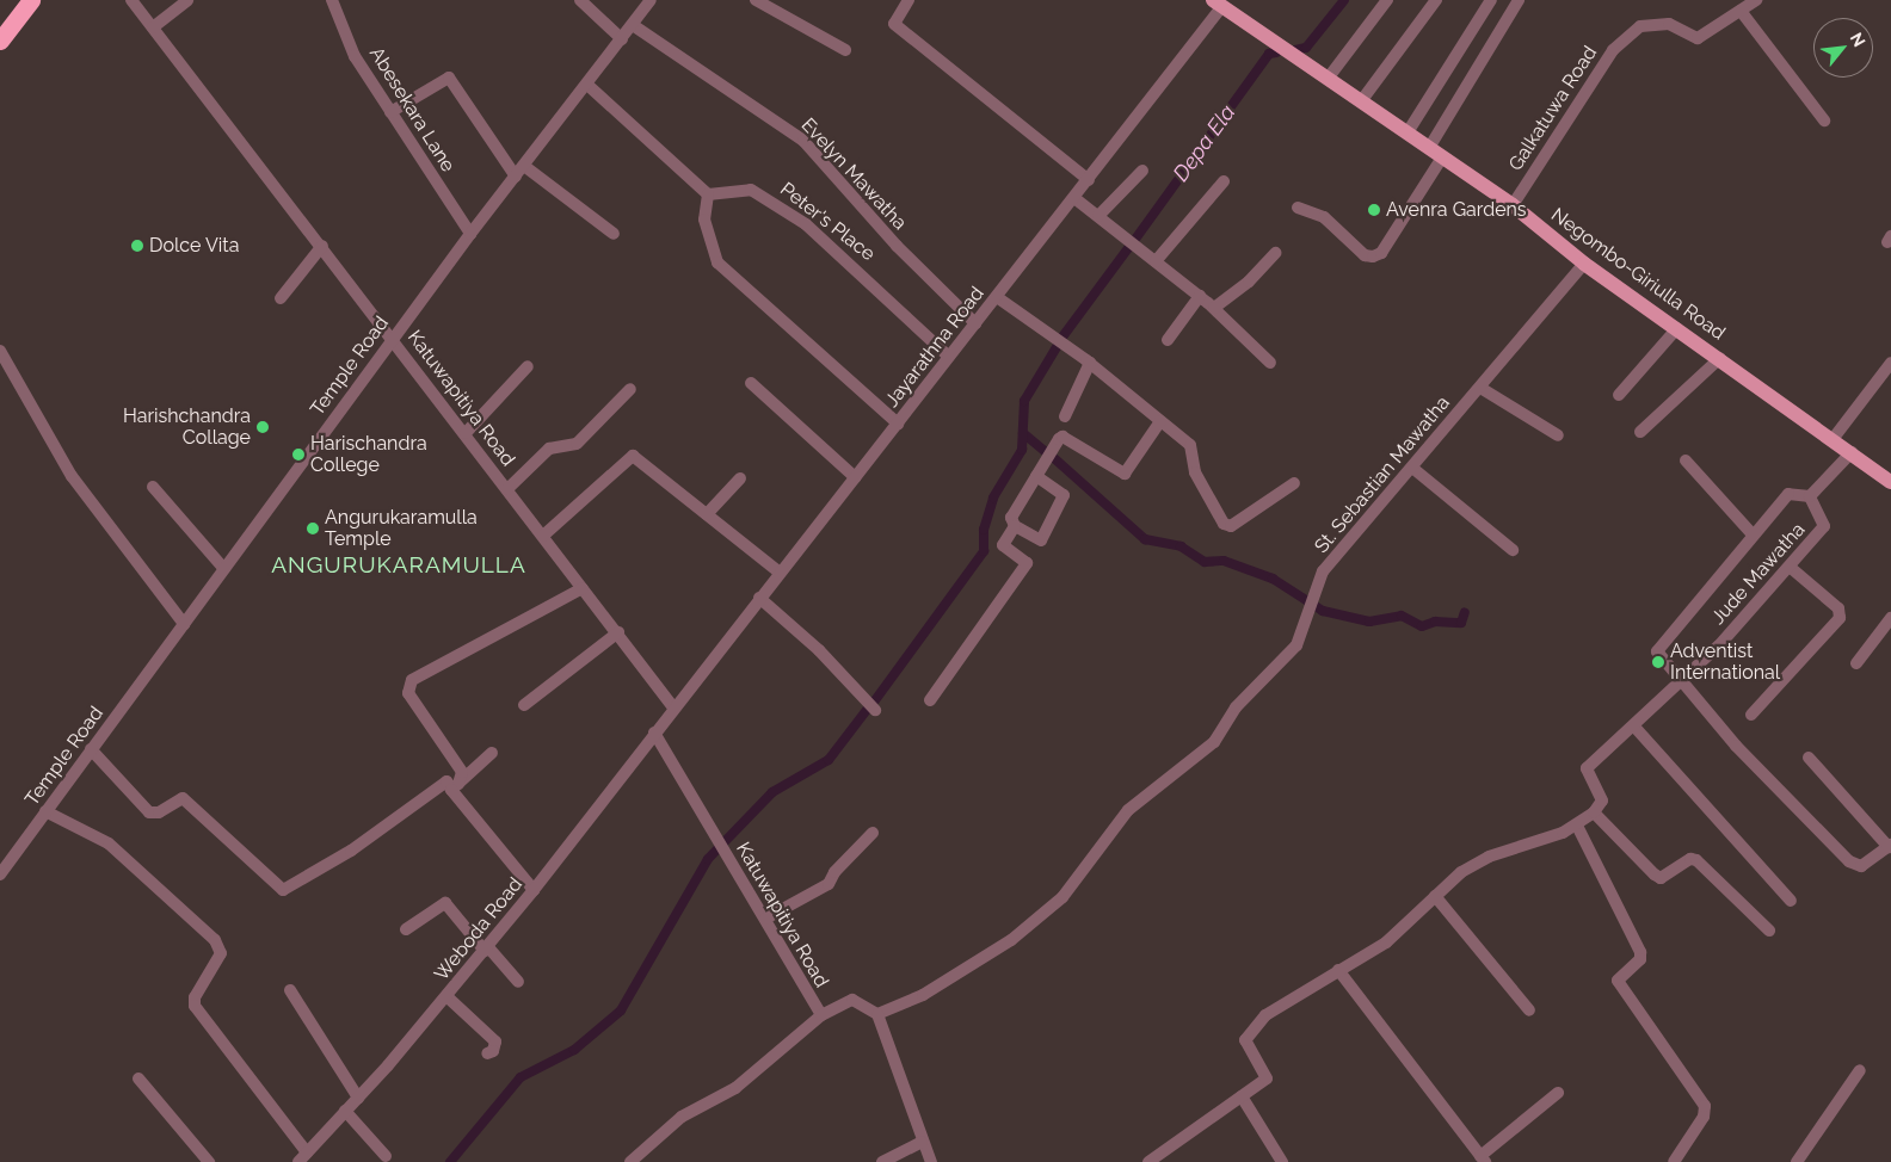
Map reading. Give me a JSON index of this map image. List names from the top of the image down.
{
  "streets": {
    "main road": ["Negombo-Giriulla Road"],
    "street": [
      "Galkatuwa Road",
      "Abesekara Lane",
      "Evelyn Mawatha",
      "Peter's Place",
      "Jayarathna Road",
      "Temple Road",
      "Katuwapitiya Road",
      "St. Sebastian Mawatha",
      "Jude Mawatha",
      "Weboda Road"
    ]
  },
  "crossings": [
    ["Galkatuwa Road", "Negombo-Giriulla Road"],
    ["Abesekara Lane", "Temple Road"],
    ["Evelyn Mawatha", "Jayarathna Road"],
    ["Evelyn Mawatha", "Temple Road"],
    ["Peter's Place", "Jayarathna Road"],
    ["Negombo-Giriulla Road", "Jayarathna Road"],
    ["Negombo-Giriulla Road", "St. Sebastian Mawatha"],
    ["Negombo-Giriulla Road", "Jude Mawatha"],
    ["Jayarathna Road", "Katuwapitiya Road"],
    ["Jayarathna Road", "Weboda Road"],
    ["Temple Road", "Katuwapitiya Road"],
    ["Katuwapitiya Road", "St. Sebastian Mawatha"],
    ["Katuwapitiya Road", "Weboda Road"]
  ],
  "districts": ["ANGURUKARAMULLA"],
  "water": ["Depa Ela"],
  "places": [
    "Avenra Gardens",
    "Dolce Vita",
    "Harishchandra Collage",
    "Harischandra College",
    "Angurukaramulla Temple",
    "Adventist International"
  ],
  "north": "top right"
}
